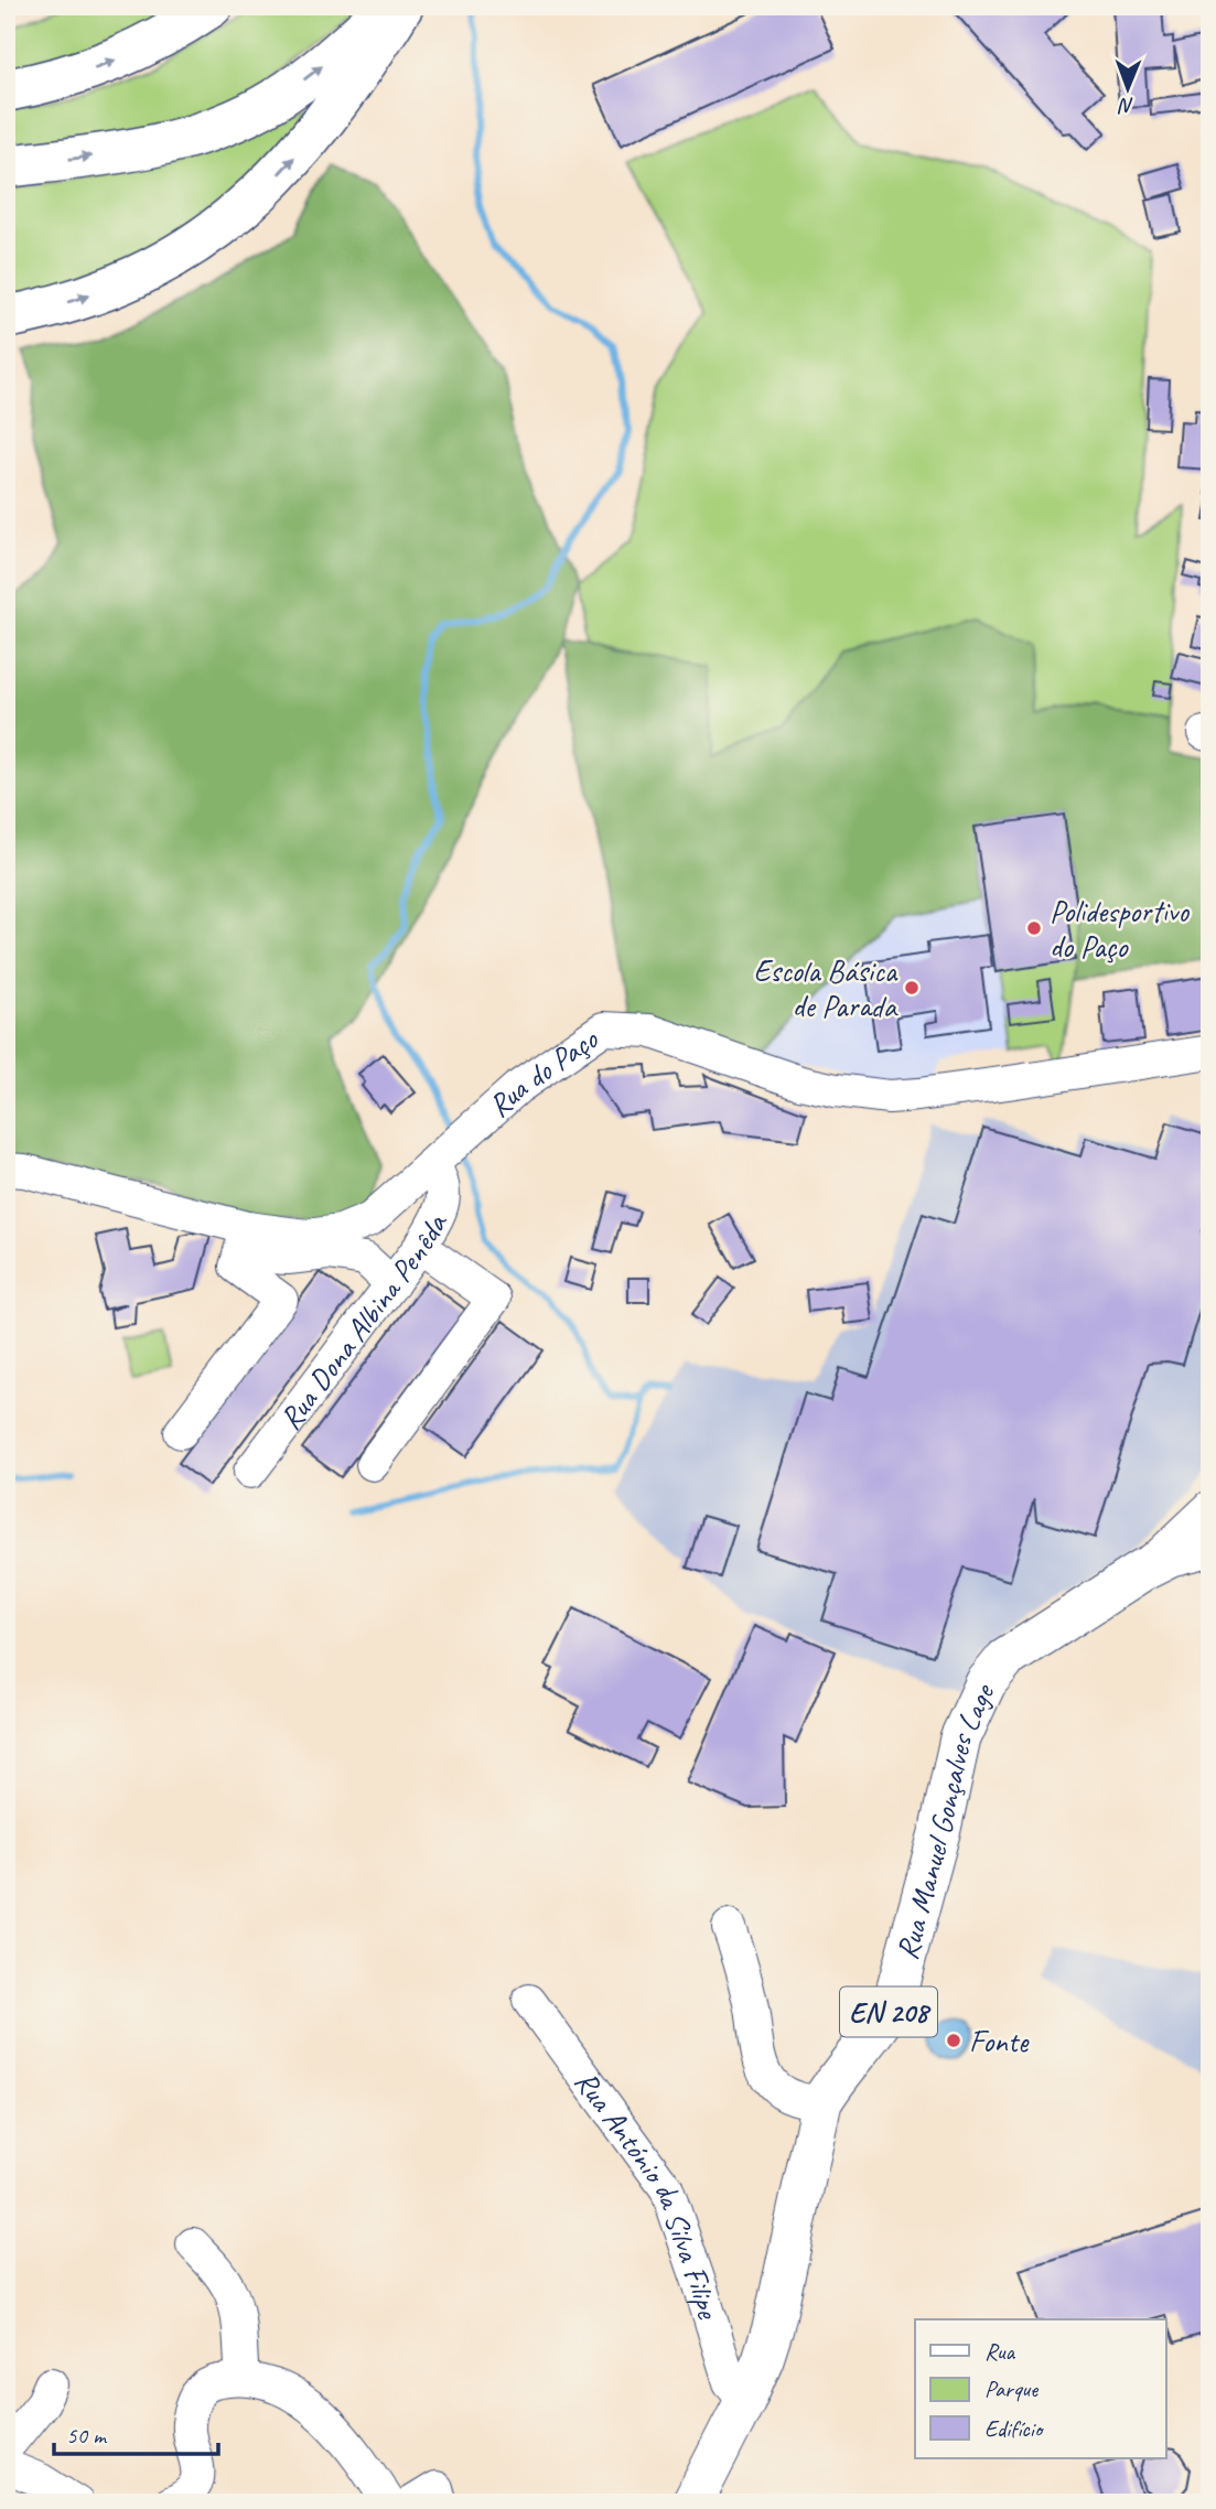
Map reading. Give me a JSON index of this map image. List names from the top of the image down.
{
  "streets": {
    "main road": ["Rua Manuel Gonçalves Lage", "EN 208"],
    "street": ["Rua do Paço", "Rua Dona Albina Penêda", "Rua António da Silva Filipe"]
  },
  "crossings": [
    ["Rua do Paço", "Rua Dona Albina Penêda"],
    ["Rua Manuel Gonçalves Lage", "Rua António da Silva Filipe"]
  ],
  "places": ["Polidesportivo do Paço", "Escola Básica de Parada", "Fonte"],
  "legend": ["Rua", "Parque", "Edifício"],
  "scale_bar": "50 m",
  "north": "bottom"
}
